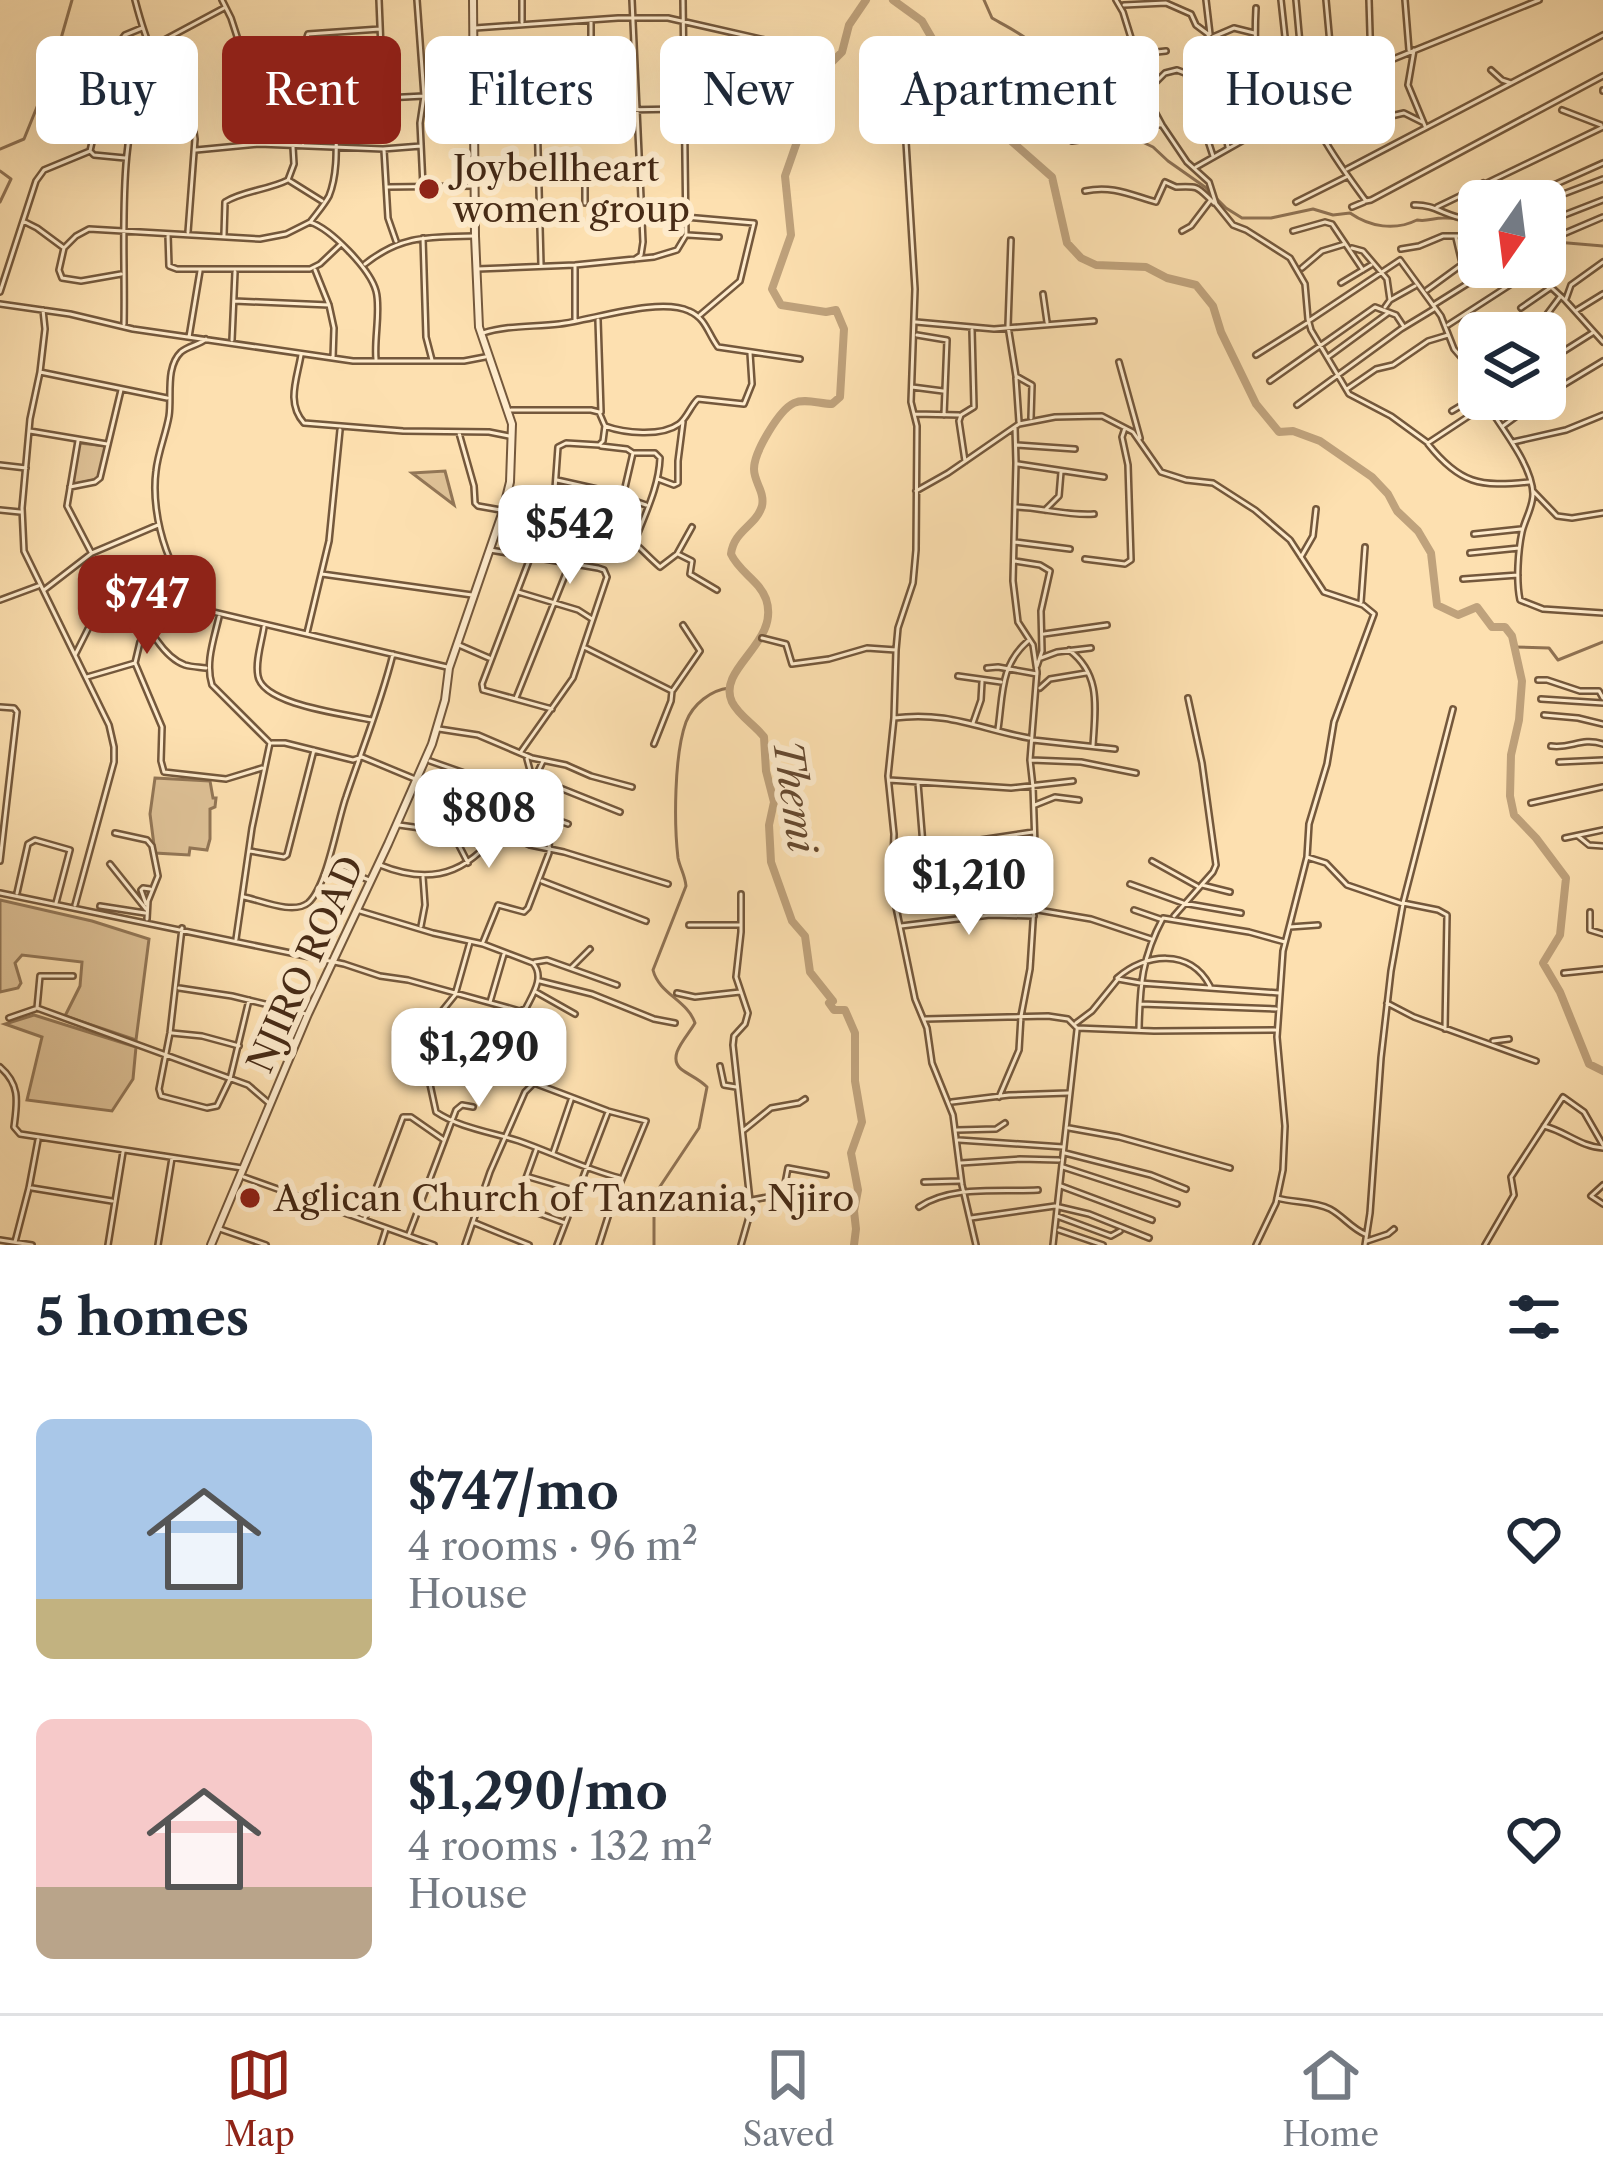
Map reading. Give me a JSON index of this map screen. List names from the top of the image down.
{
  "streets": {
    "street": ["NJIRO ROAD"]
  },
  "water": ["Themi"],
  "places": ["Joybellheart women group", "Aglican Church of Tanzania, Njiro"],
  "north": "bottom",
  "page": {
    "chip": [
      "Buy",
      "Rent",
      "Filters",
      "New",
      "Apartment",
      "House"
    ],
    "price": [
      "$542",
      "$747",
      "$808",
      "$1,210",
      "$1,290"
    ],
    "heading": "5 homes",
    "list": [
      {
        "name": "$747/mo",
        "note": "4 rooms · 96 m² · House"
      },
      {
        "name": "$1,290/mo",
        "note": "4 rooms · 132 m² · House"
      }
    ],
    "tabs": ["Map", "Saved", "Home"]
  }
}
